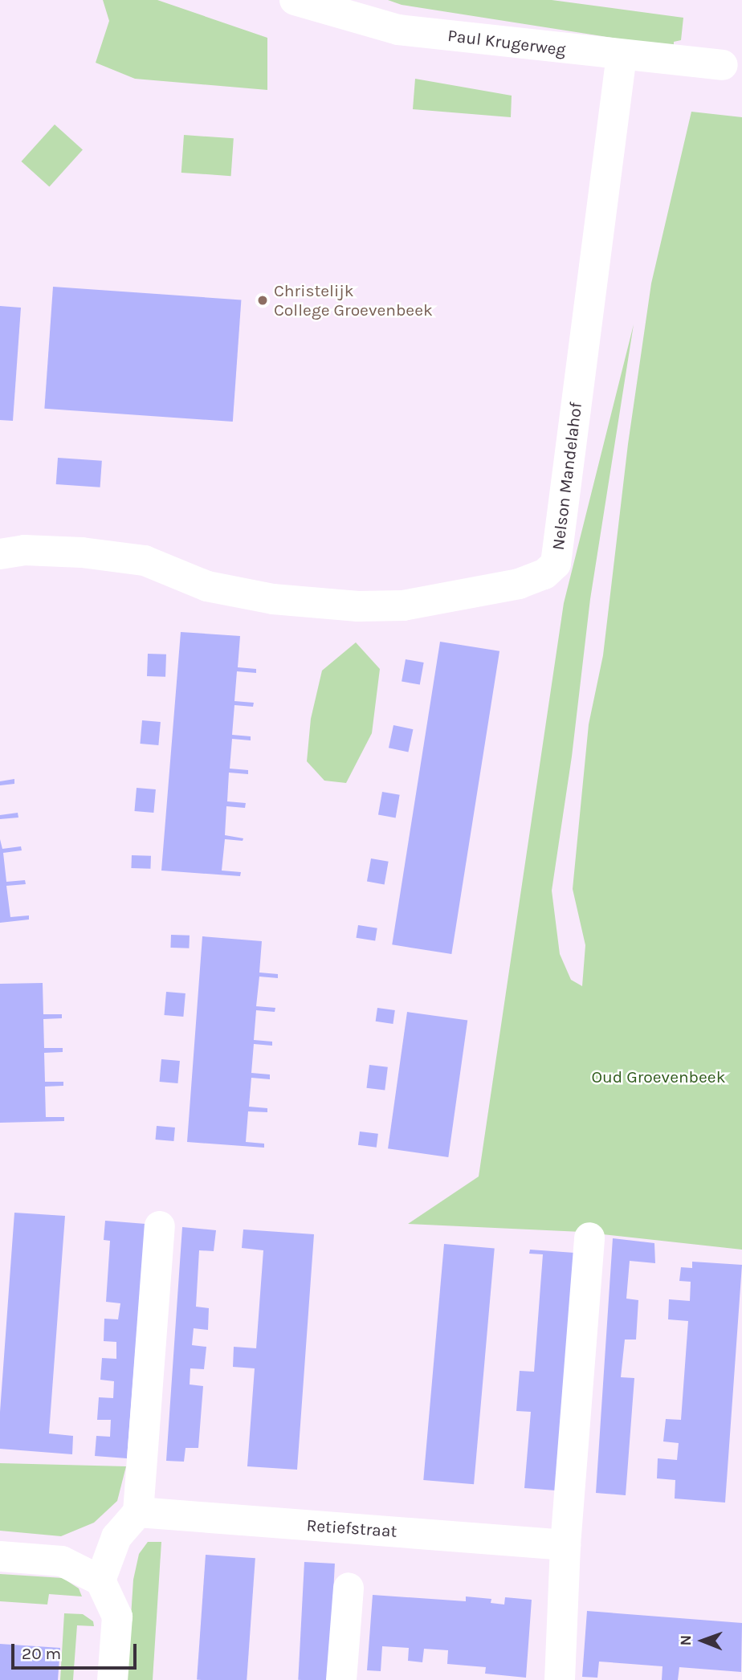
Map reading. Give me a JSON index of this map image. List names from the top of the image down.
{
  "streets": {
    "street": ["Paul Krugerweg", "Nelson Mandelahof", "Retiefstraat"]
  },
  "crossings": [
    ["Paul Krugerweg", "Nelson Mandelahof"]
  ],
  "parks": ["Oud Groevenbeek"],
  "places": ["Christelijk College Groevenbeek"],
  "scale_bar": "20 m",
  "north": "left"
}
